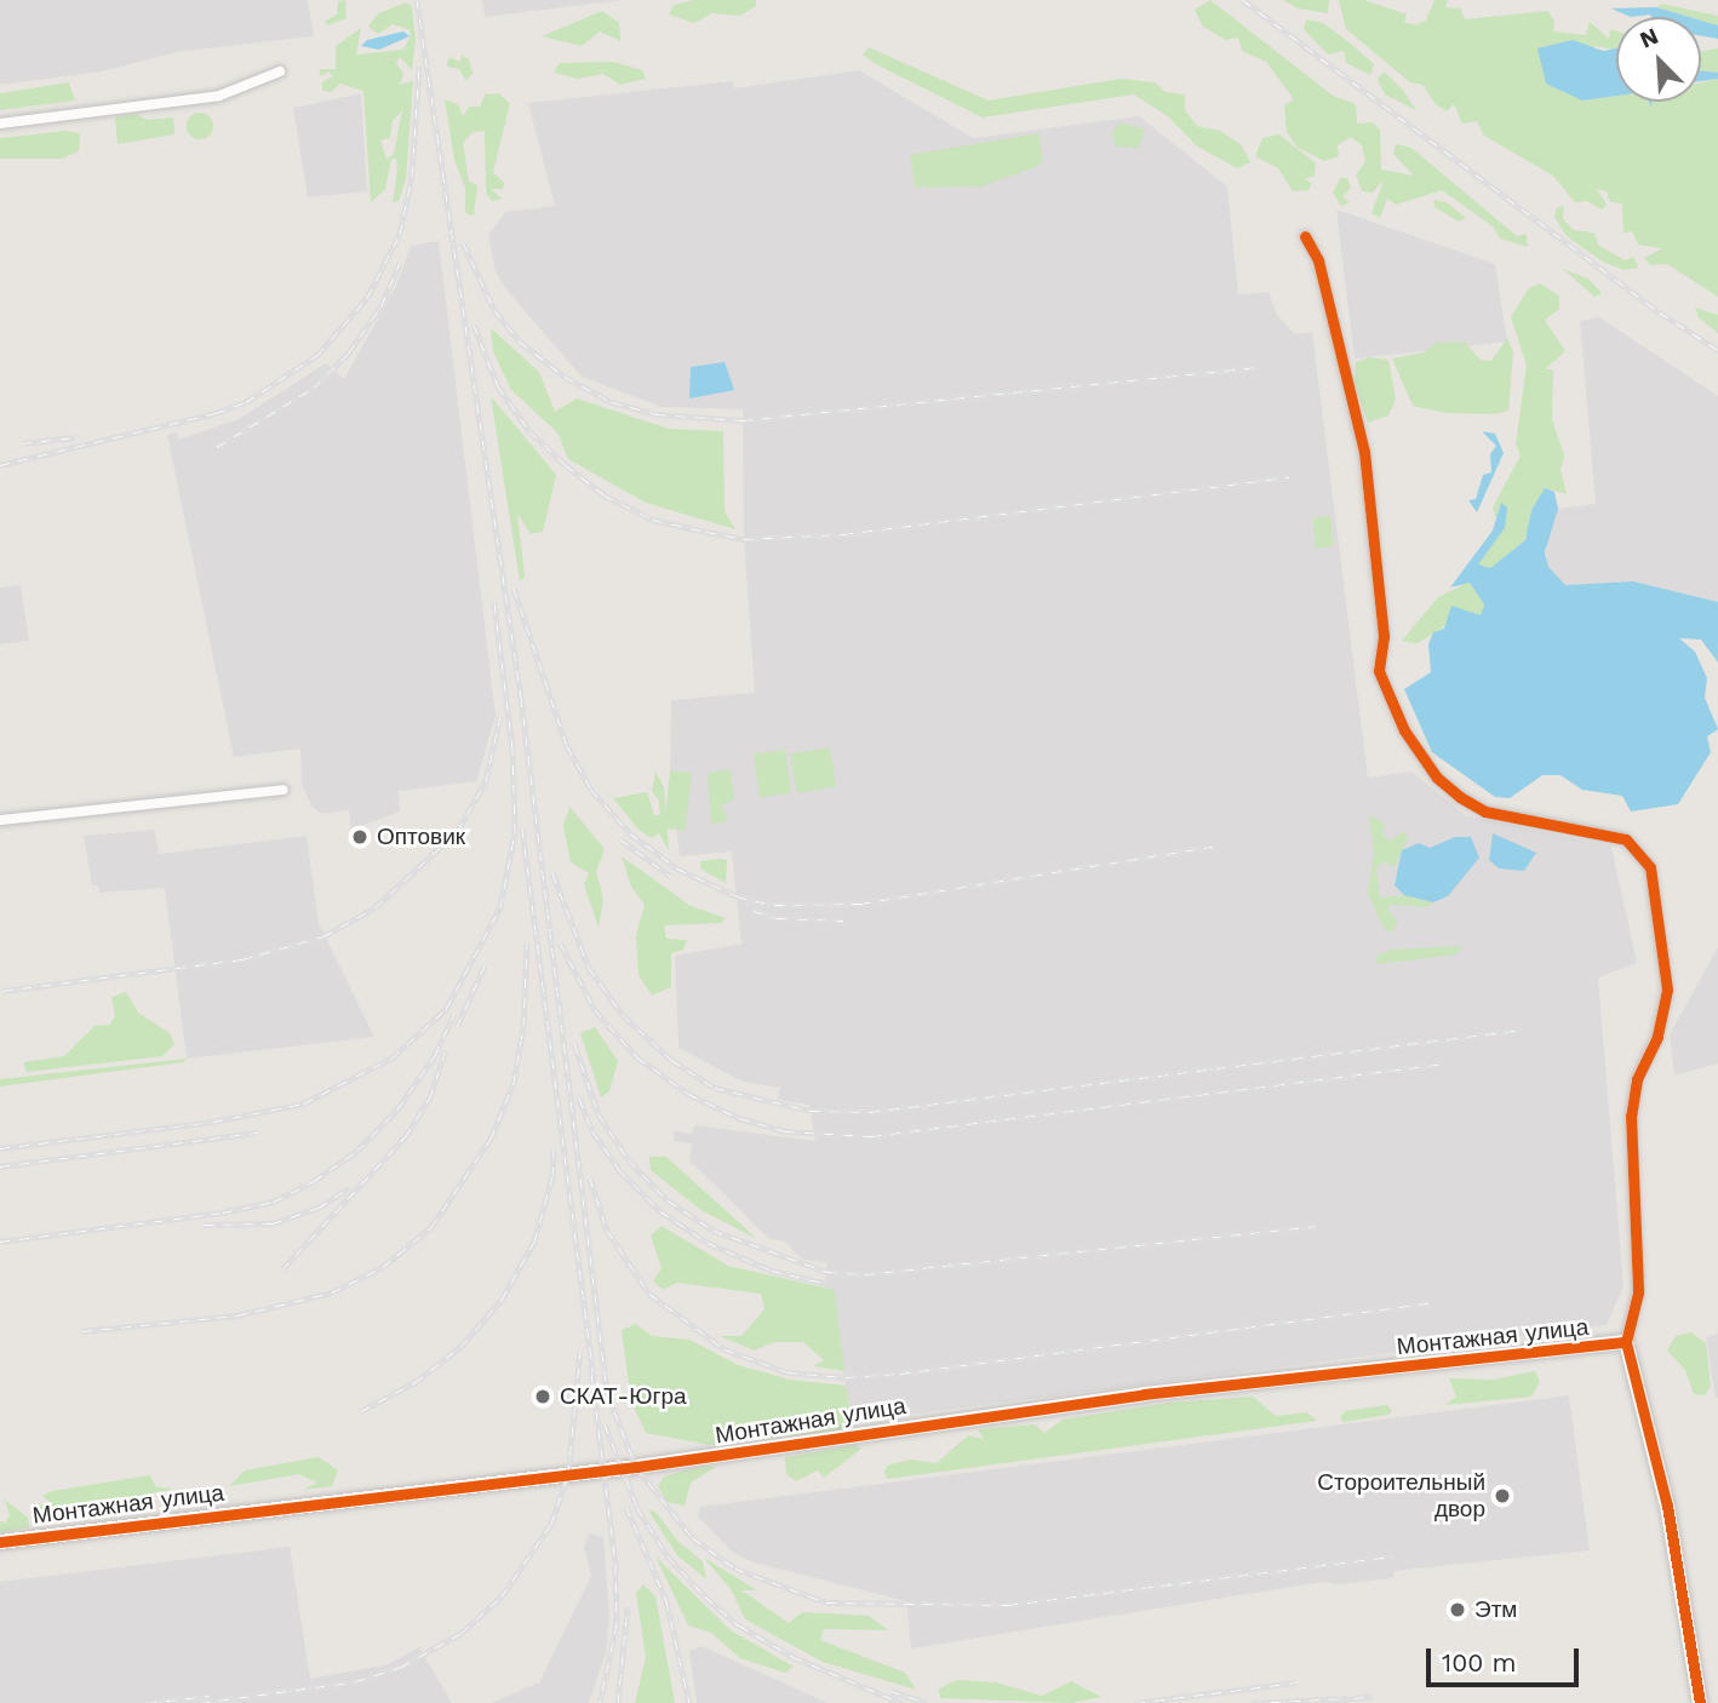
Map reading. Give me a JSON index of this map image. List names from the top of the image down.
{
  "streets": {
    "street": ["Монтажная улица"]
  },
  "places": [
    "Оптовик",
    "СКАТ-Югра",
    "Стороительный двор",
    "Этм"
  ],
  "scale_bar": "100 m",
  "north": "top left"
}
